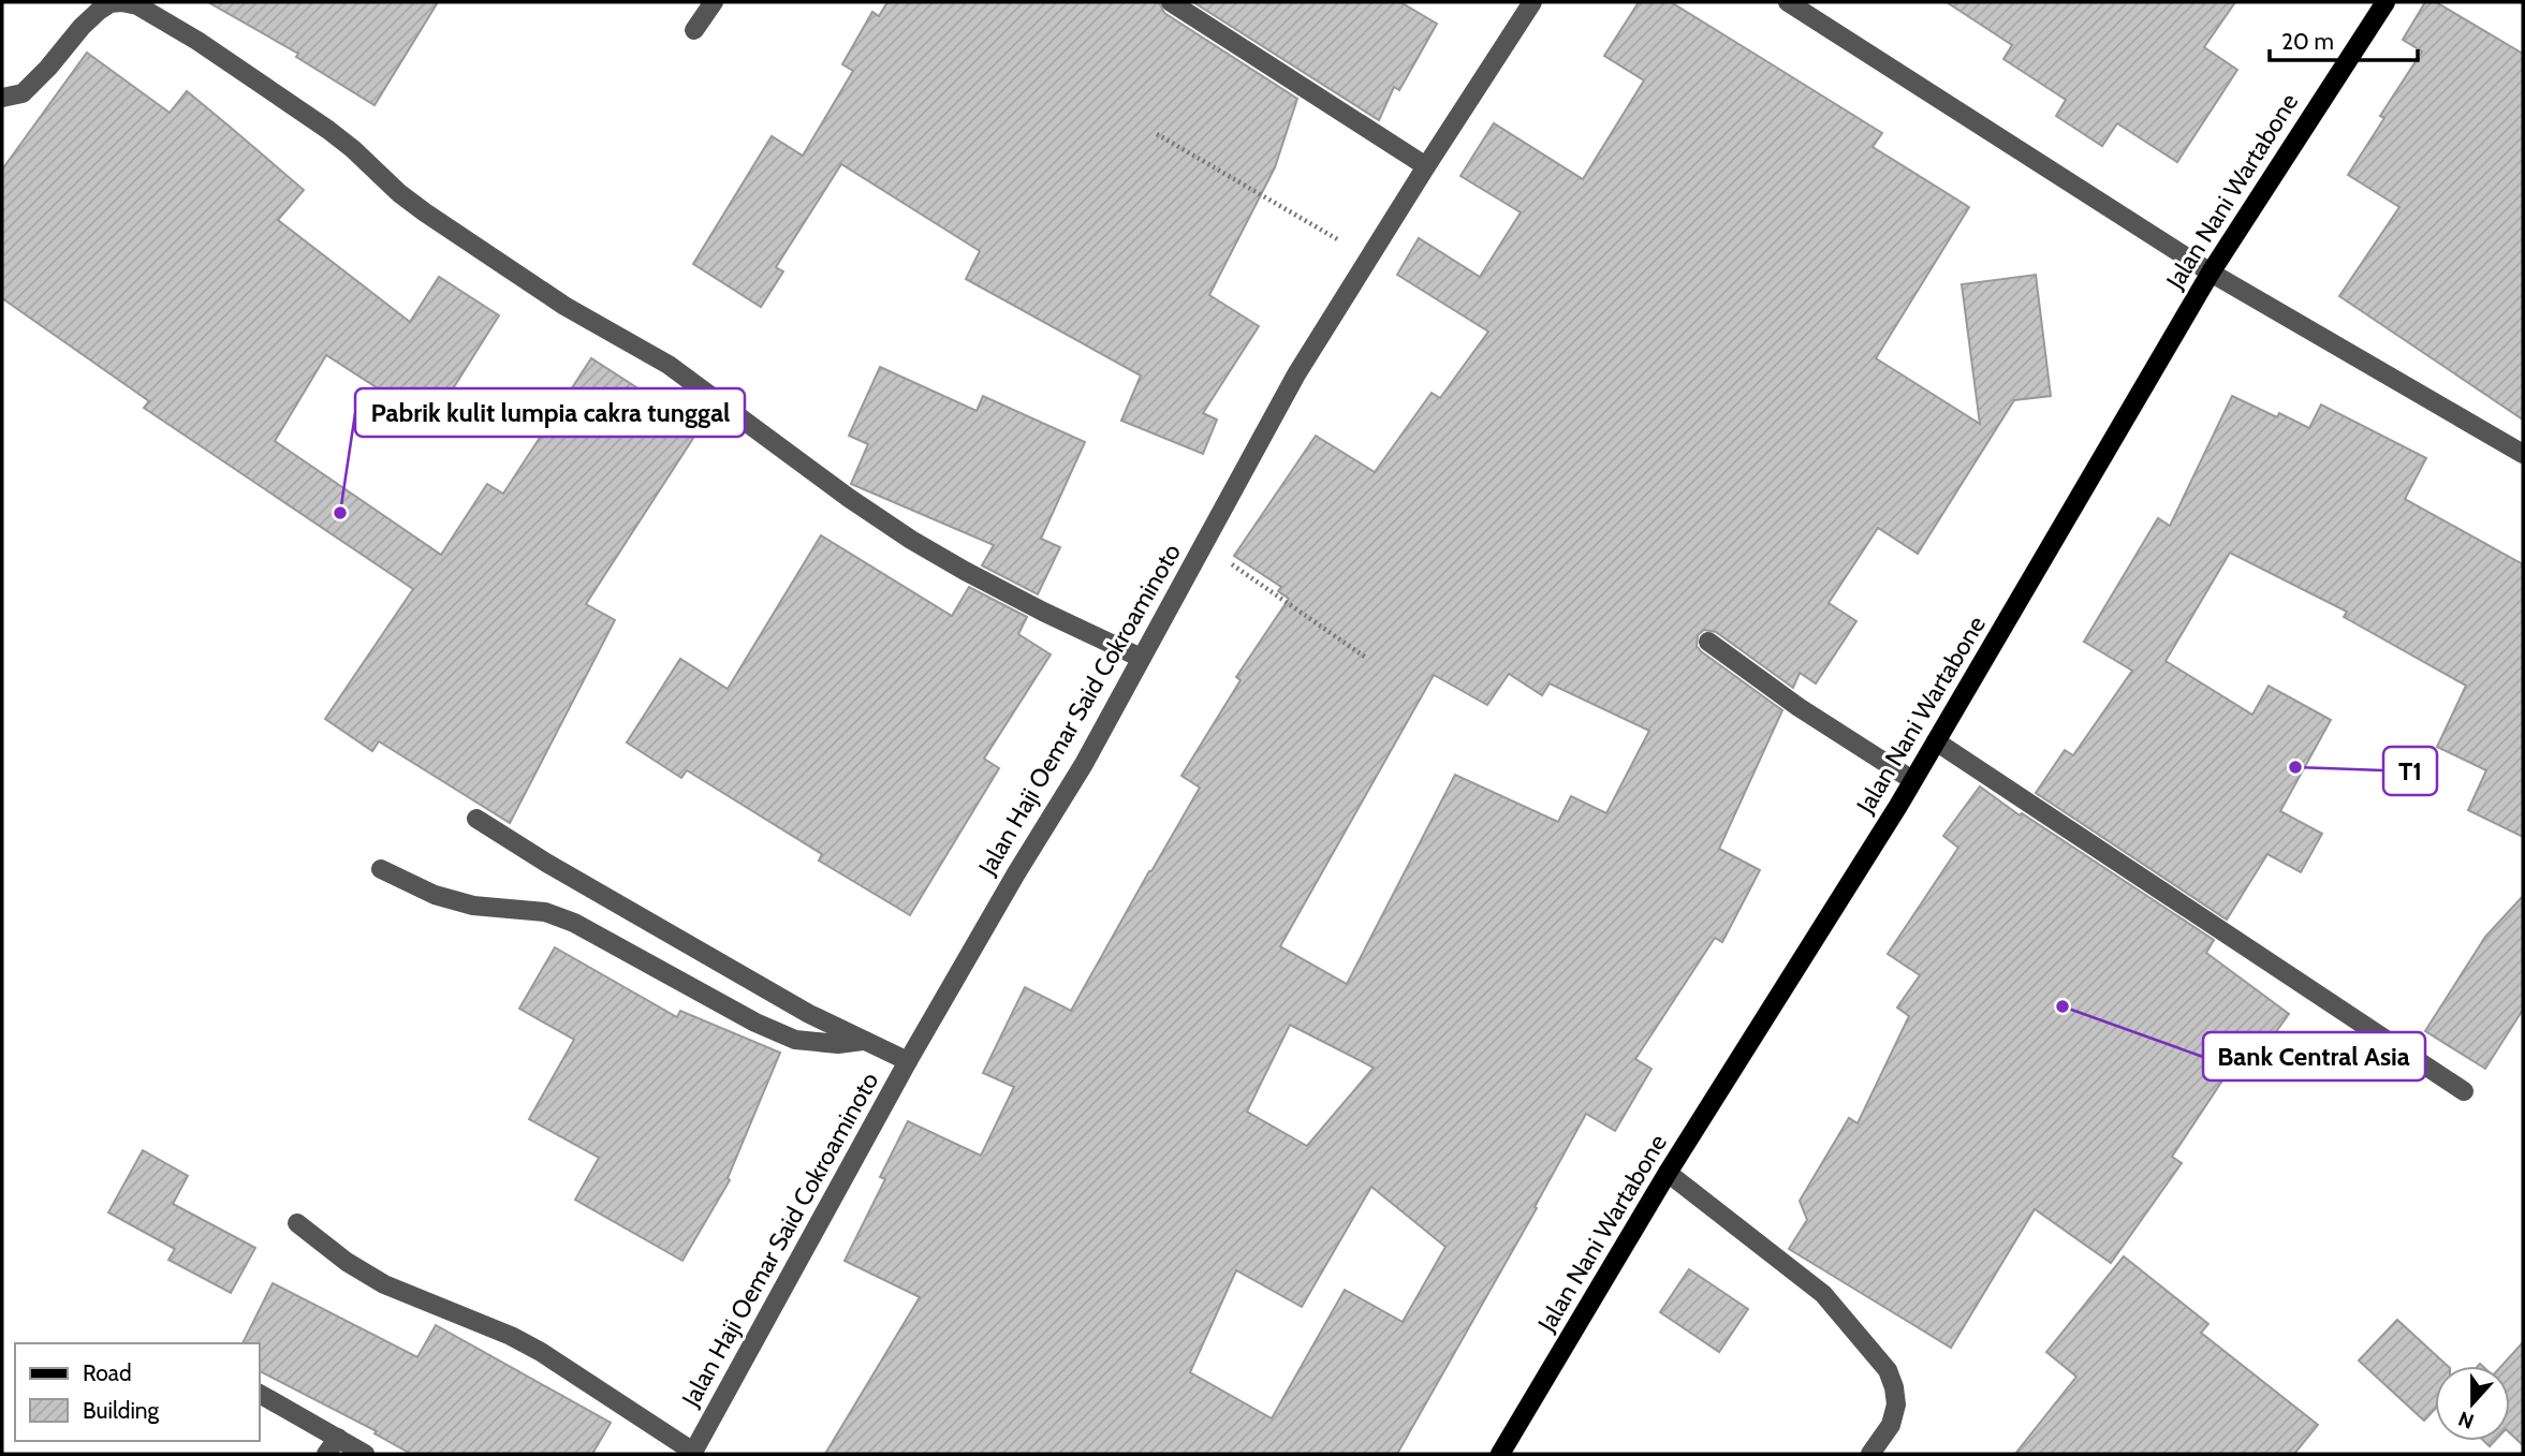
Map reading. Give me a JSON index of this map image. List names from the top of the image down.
{
  "streets": {
    "main road": ["Jalan Nani Wartabone"],
    "street": ["Jalan Haji Oemar Said Cokroaminoto"]
  },
  "places": ["Pabrik kulit lumpia cakra tunggal", "T1", "Bank Central Asia"],
  "legend": ["Road", "Building"],
  "scale_bar": "20 m",
  "north": "bottom"
}
